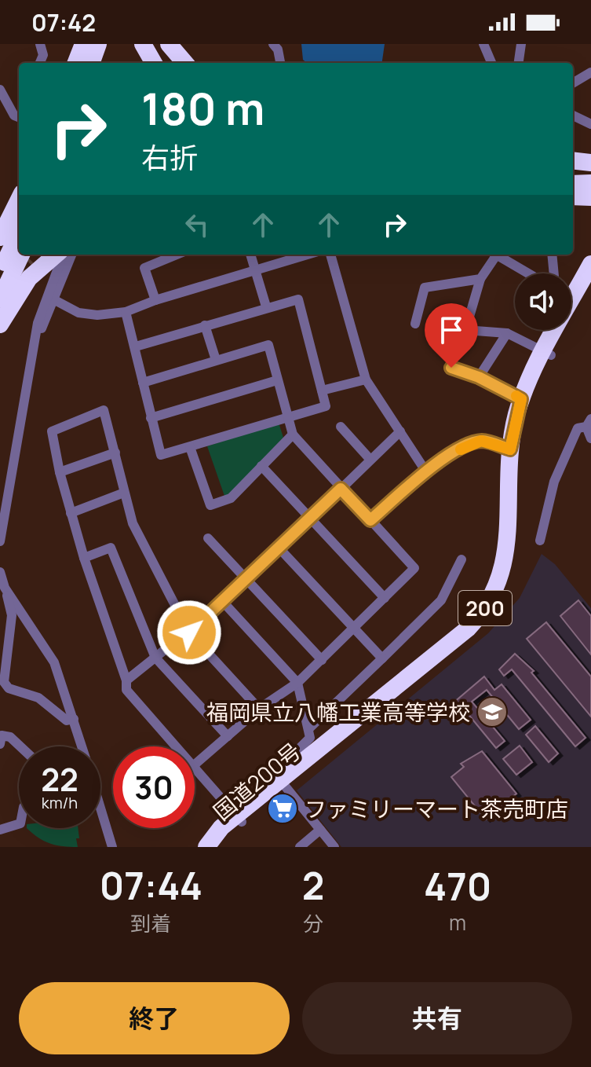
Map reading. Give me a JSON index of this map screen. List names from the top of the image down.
{
  "streets": {
    "highway": ["200", "国道200号"]
  },
  "places": {
    "school or university": ["福岡県立八幡工業高等学校"],
    "supermarket": ["ファミリーマート茶売町店"]
  },
  "page": {
    "status": "07:42",
    "turn": ["180 m", "右折"],
    "speed": "22 km/h",
    "limit": "30",
    "eta": [
      "07:44",
      "到着",
      "2",
      "分",
      "470",
      "m"
    ],
    "buttons": ["終了", "共有"]
  }
}
